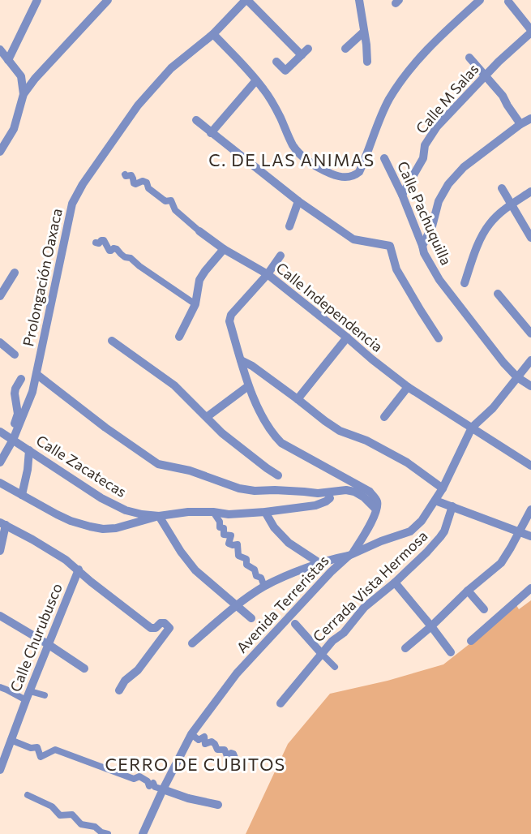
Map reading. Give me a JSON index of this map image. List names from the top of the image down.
{
  "streets": {
    "street": [
      "Calle M Salas",
      "Calle Pachuquilla",
      "Prolongación Oaxaca",
      "Calle Independencia",
      "Calle Zacatecas",
      "Cerrada Vista Hermosa",
      "Avenida Terreristas",
      "Calle Churubusco"
    ]
  },
  "crossings": [
    ["Calle M Salas", "Calle Pachuquilla"],
    ["Prolongación Oaxaca", "Calle Zacatecas"],
    ["Calle Independencia", "Avenida Terreristas"]
  ],
  "districts": ["C. DE LAS ANIMAS", "CERRO DE CUBITOS"]
}
